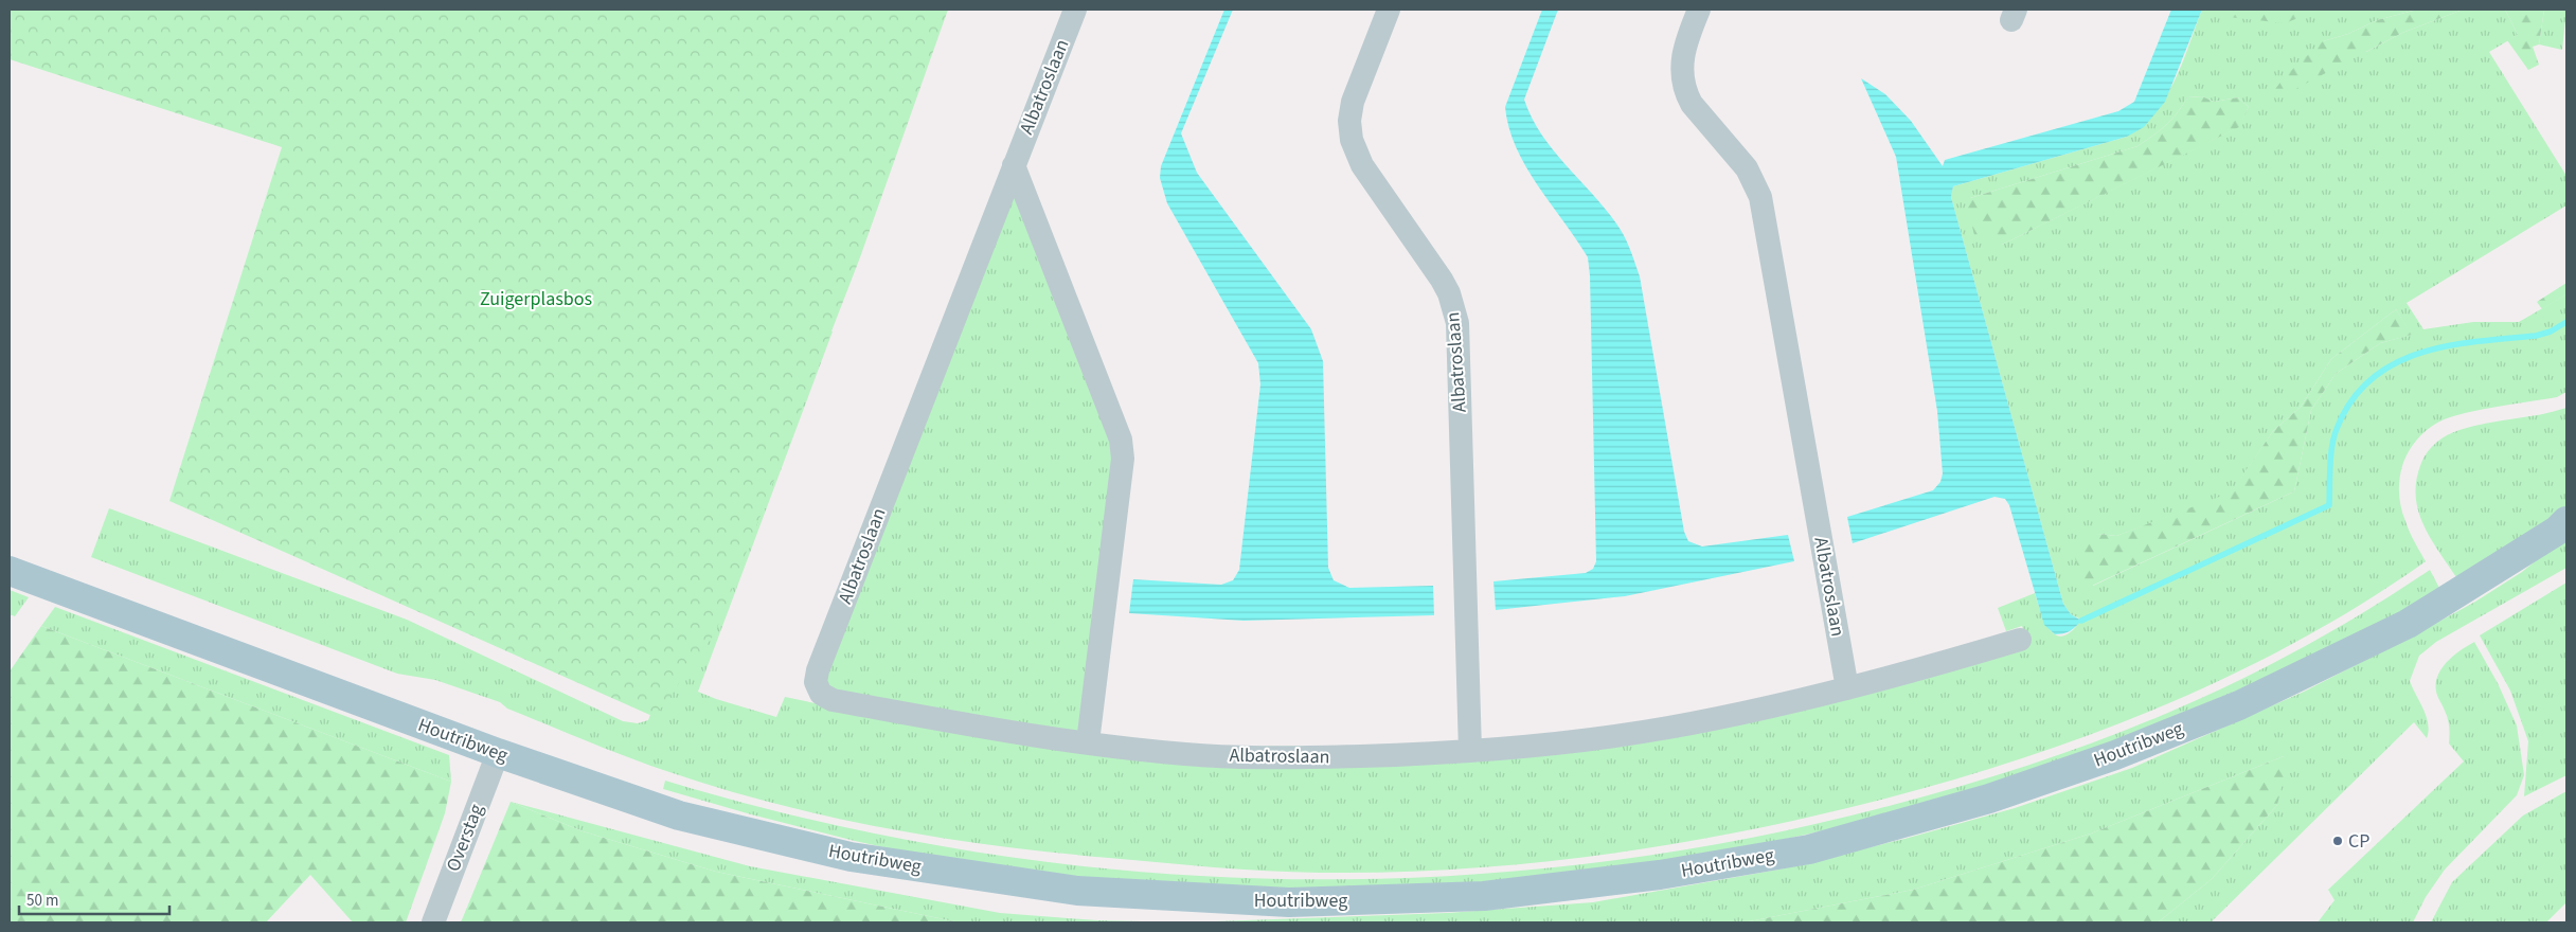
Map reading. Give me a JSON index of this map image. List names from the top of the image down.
{
  "streets": {
    "main road": ["Houtribweg"],
    "street": ["Albatroslaan", "Overstag"]
  },
  "crossings": [
    ["Houtribweg", "Overstag"]
  ],
  "parks": ["Zuigerplasbos"],
  "places": ["CP"],
  "scale_bar": "50 m"
}
